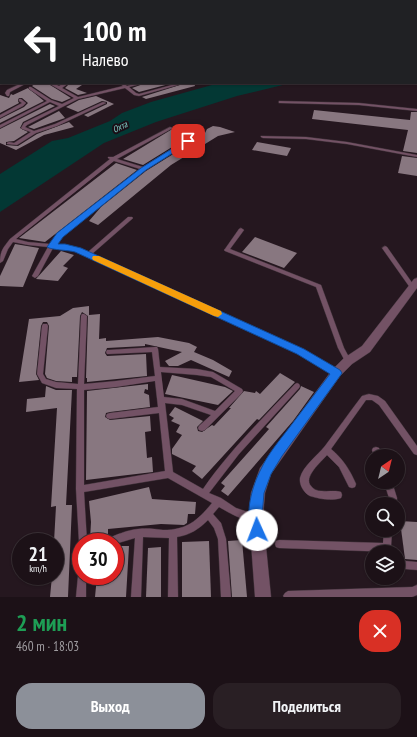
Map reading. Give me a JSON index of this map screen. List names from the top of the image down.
{
  "water": ["Охта"],
  "north": "top right",
  "page": {
    "turn": ["100 m", "Налево"],
    "speed": "21 km/h",
    "limit": "30",
    "heading": ["2 мин", "460 m · 18:03"],
    "buttons": ["Выход", "Поделиться"]
  }
}
